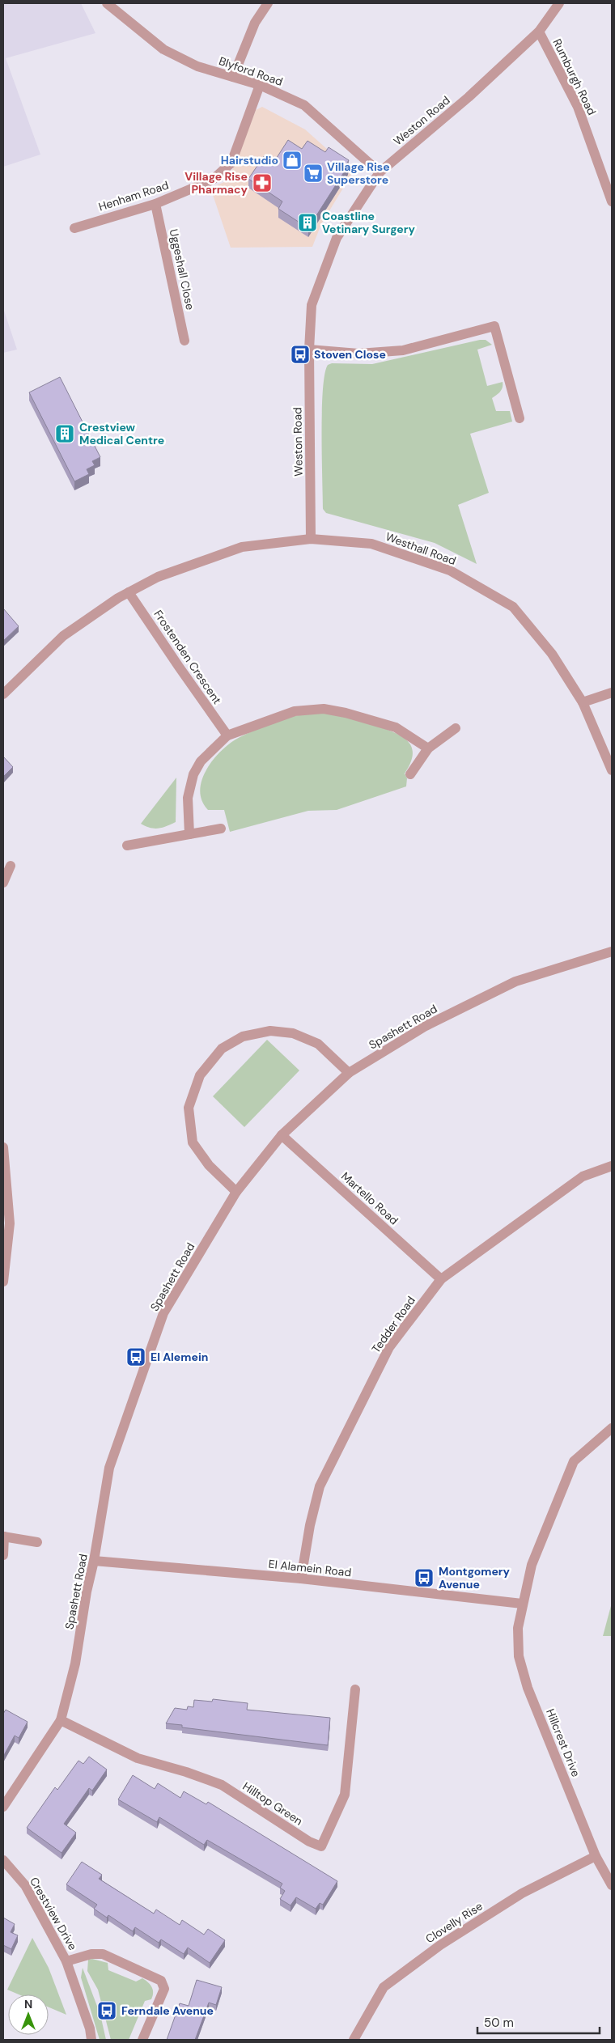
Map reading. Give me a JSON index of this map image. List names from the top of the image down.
{
  "streets": {
    "street": [
      "Blyford Road",
      "Rumburgh Road",
      "Weston Road",
      "Henham Road",
      "Uggeshall Close",
      "Westhall Road",
      "Frostenden Crescent",
      "Spashett Road",
      "Martello Road",
      "Tedder Road",
      "El Alamein Road",
      "Hillcrest Drive",
      "Hilltop Green",
      "Crestview Drive",
      "Clovelly Rise"
    ]
  },
  "crossings": [
    ["Blyford Road", "Weston Road"],
    ["Blyford Road", "Henham Road"],
    ["Rumburgh Road", "Weston Road"],
    ["Weston Road", "Westhall Road"],
    ["Henham Road", "Uggeshall Close"],
    ["Westhall Road", "Frostenden Crescent"],
    ["Spashett Road", "Martello Road"],
    ["Spashett Road", "El Alamein Road"],
    ["Spashett Road", "Hilltop Green"],
    ["Martello Road", "Tedder Road"],
    ["Tedder Road", "El Alamein Road"],
    ["El Alamein Road", "Hillcrest Drive"],
    ["Hillcrest Drive", "Clovelly Rise"]
  ],
  "places": {
    "shop": ["Hairstudio"],
    "supermarket": ["Village Rise Superstore"],
    "pharmacy": ["Village Rise Pharmacy"],
    "building": ["Coastline Vetinary Surgery", "Crestview Medical Centre"],
    "bus stop": [
      "Stoven Close",
      "El Alemein",
      "Montgomery Avenue",
      "Ferndale Avenue"
    ]
  },
  "scale_bar": "50 m",
  "north": "top"
}
